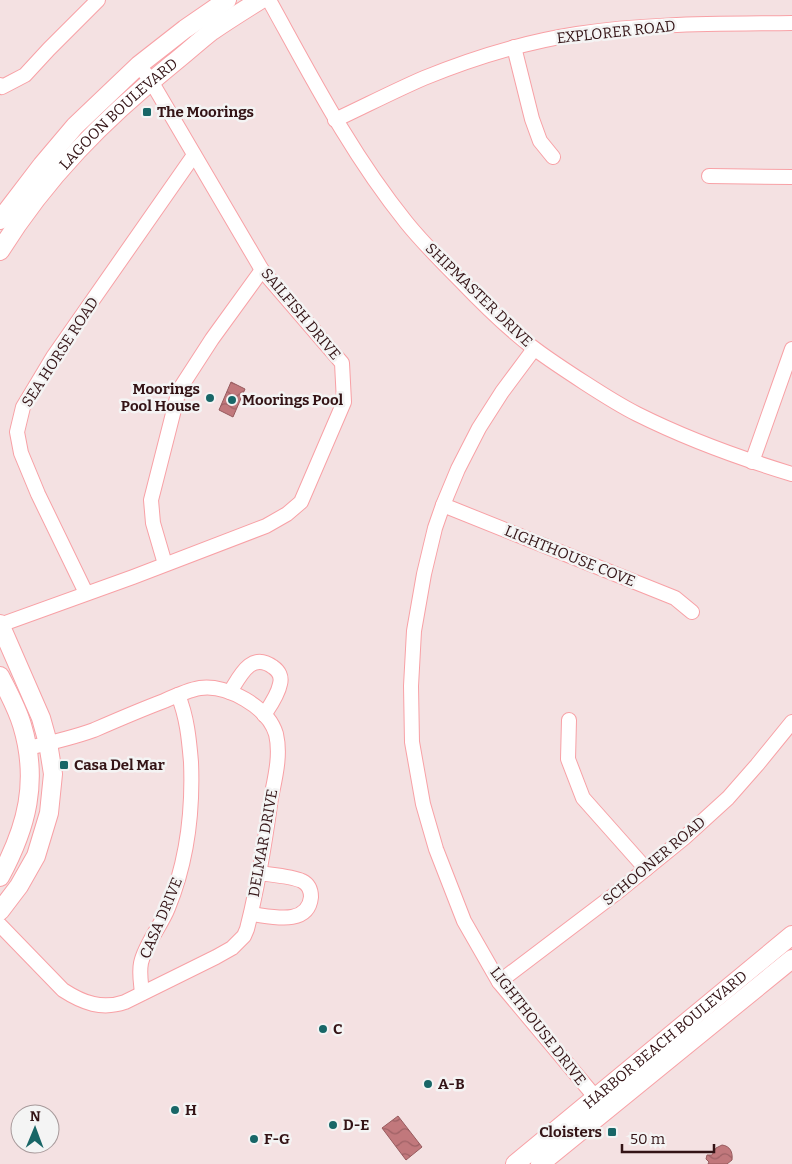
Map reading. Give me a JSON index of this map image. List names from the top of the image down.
{
  "streets": {
    "street": [
      "EXPLORER ROAD",
      "LAGOON BOULEVARD",
      "SHIPMASTER DRIVE",
      "SAILFISH DRIVE",
      "SEA HORSE ROAD",
      "LIGHTHOUSE COVE",
      "DELMAR DRIVE",
      "SCHOONER ROAD",
      "CASA DRIVE",
      "LIGHTHOUSE DRIVE",
      "HARBOR BEACH BOULEVARD"
    ]
  },
  "crossings": [
    ["EXPLORER ROAD", "SHIPMASTER DRIVE"],
    ["LAGOON BOULEVARD", "SAILFISH DRIVE"],
    ["SHIPMASTER DRIVE", "LIGHTHOUSE DRIVE"],
    ["SAILFISH DRIVE", "SEA HORSE ROAD"],
    ["LIGHTHOUSE COVE", "LIGHTHOUSE DRIVE"],
    ["DELMAR DRIVE", "CASA DRIVE"],
    ["SCHOONER ROAD", "LIGHTHOUSE DRIVE"],
    ["LIGHTHOUSE DRIVE", "HARBOR BEACH BOULEVARD"]
  ],
  "places": {
    "transit": ["The Moorings", "Casa Del Mar", "Cloisters"],
    "other": [
      "Moorings Pool House",
      "Moorings Pool",
      "C",
      "A-B",
      "H",
      "D-E",
      "F-G"
    ]
  },
  "scale_bar": "50 m",
  "north": "top"
}
